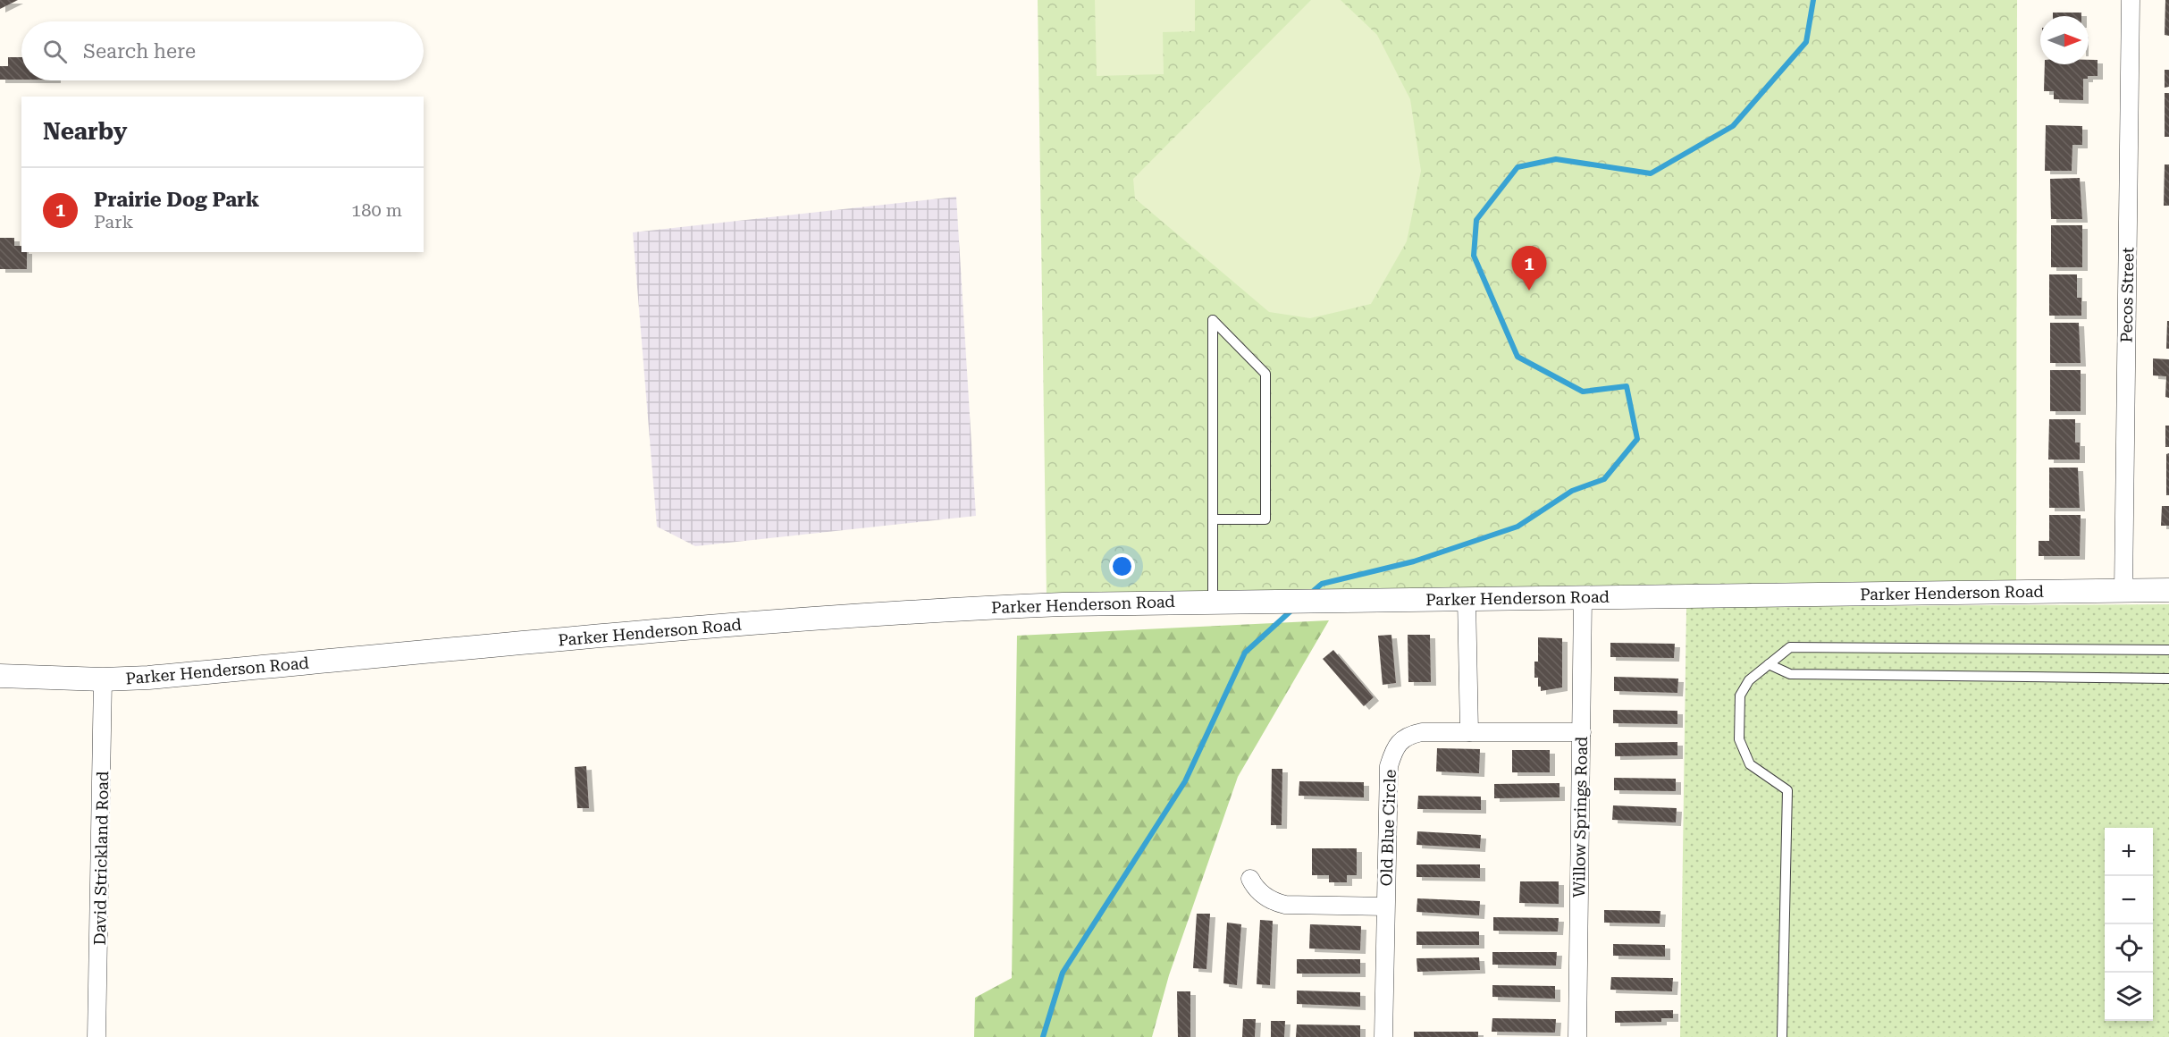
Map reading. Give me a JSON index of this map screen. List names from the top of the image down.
{
  "streets": {
    "street": [
      "Pecos Street",
      "Parker Henderson Road",
      "Willow Springs Road",
      "Old Blue Circle",
      "David Strickland Road"
    ]
  },
  "crossings": [
    ["Pecos Street", "Parker Henderson Road"],
    ["Parker Henderson Road", "Willow Springs Road"],
    ["Parker Henderson Road", "David Strickland Road"],
    ["Willow Springs Road", "Old Blue Circle"]
  ],
  "north": "right",
  "page": {
    "search": "Search here",
    "heading": "Nearby",
    "list": [
      {
        "mark": "1",
        "name": "Prairie Dog Park",
        "note": "Park",
        "value": "180 m"
      }
    ],
    "pins": "1",
    "map_buttons": ["+", "−"]
  }
}
